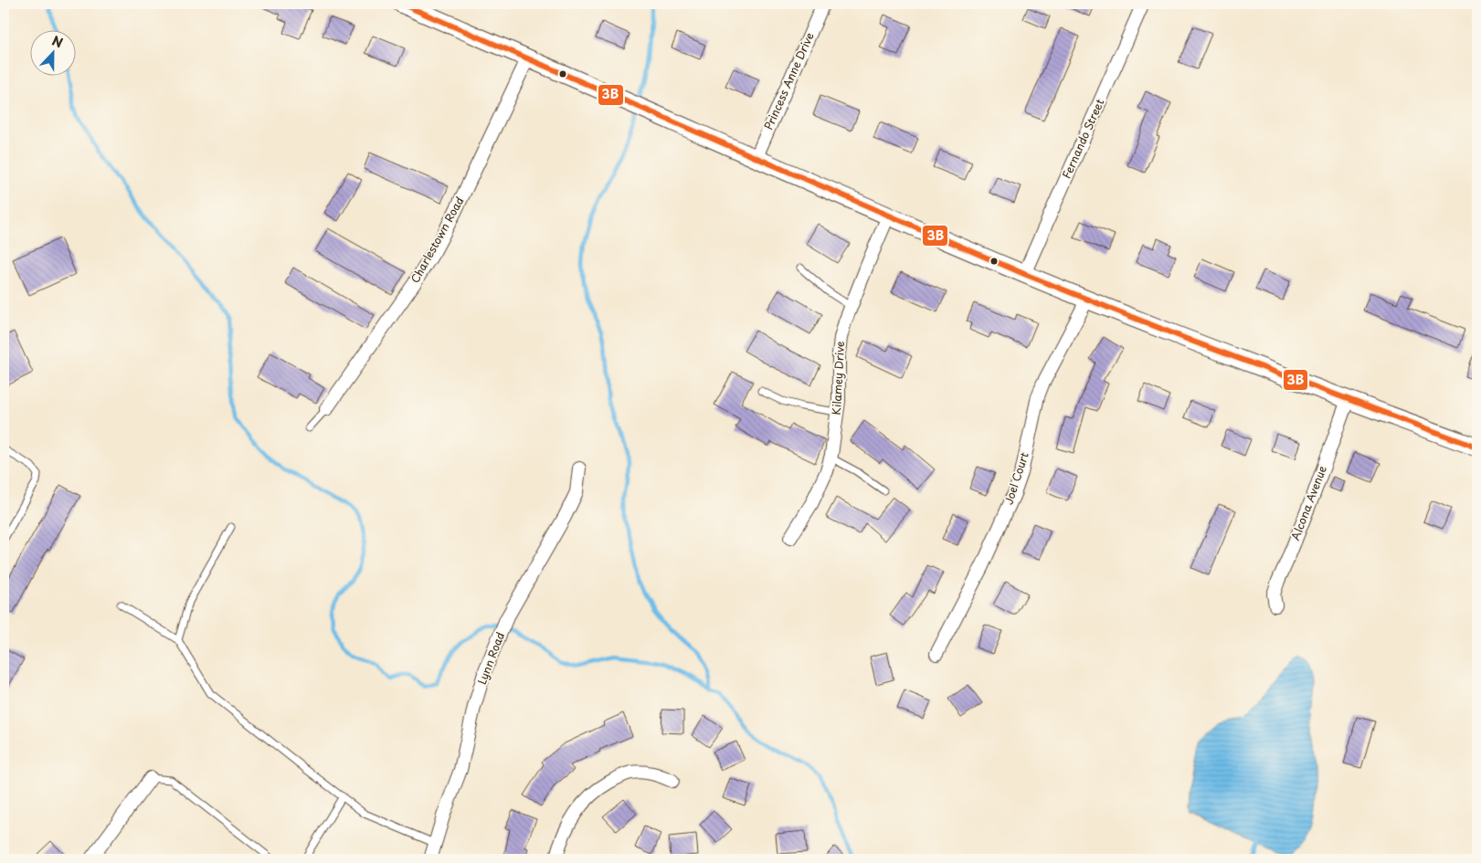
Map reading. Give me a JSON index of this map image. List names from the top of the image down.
{
  "streets": {
    "street": [
      "Princess Anne Drive",
      "Fernando Street",
      "Charlestown Road",
      "Kilamey Drive",
      "Joel Court",
      "Alcona Avenue",
      "Lynn Road"
    ]
  },
  "lines": ["transit line 3B"],
  "north": "top"
}
